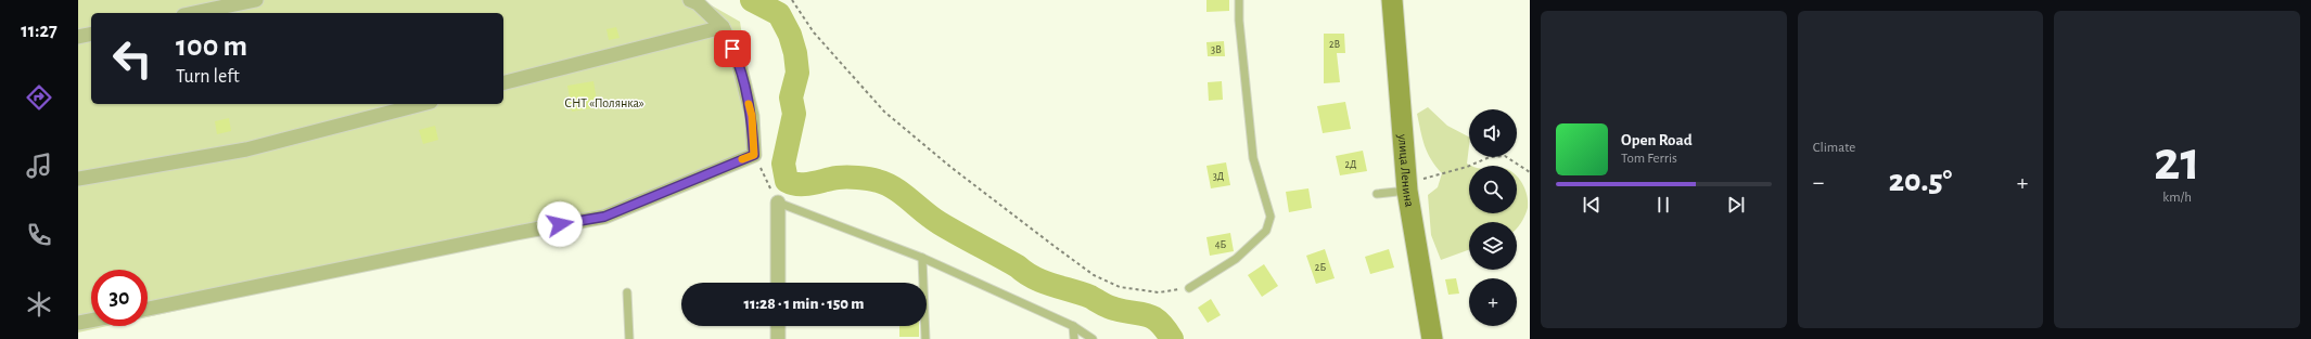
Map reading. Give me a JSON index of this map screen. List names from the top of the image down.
{
  "streets": {
    "street": ["улица Ленина"]
  },
  "parks": ["СНТ «Полянка»"],
  "house_numbers": [
    "2В",
    "3В",
    "2Д",
    "3Д",
    "4Б",
    "2Б"
  ],
  "page": {
    "tabs": "11:27",
    "tile": [
      "Climate",
      ["21", "km/h"]
    ],
    "turn": ["100 m", "Turn left"],
    "map_buttons": "+",
    "song": ["Open Road", "Tom Ferris"],
    "heat": ["−", "20.5°", "+"],
    "limit": "30",
    "trip": "11:28 · 1 min · 150 m"
  }
}
